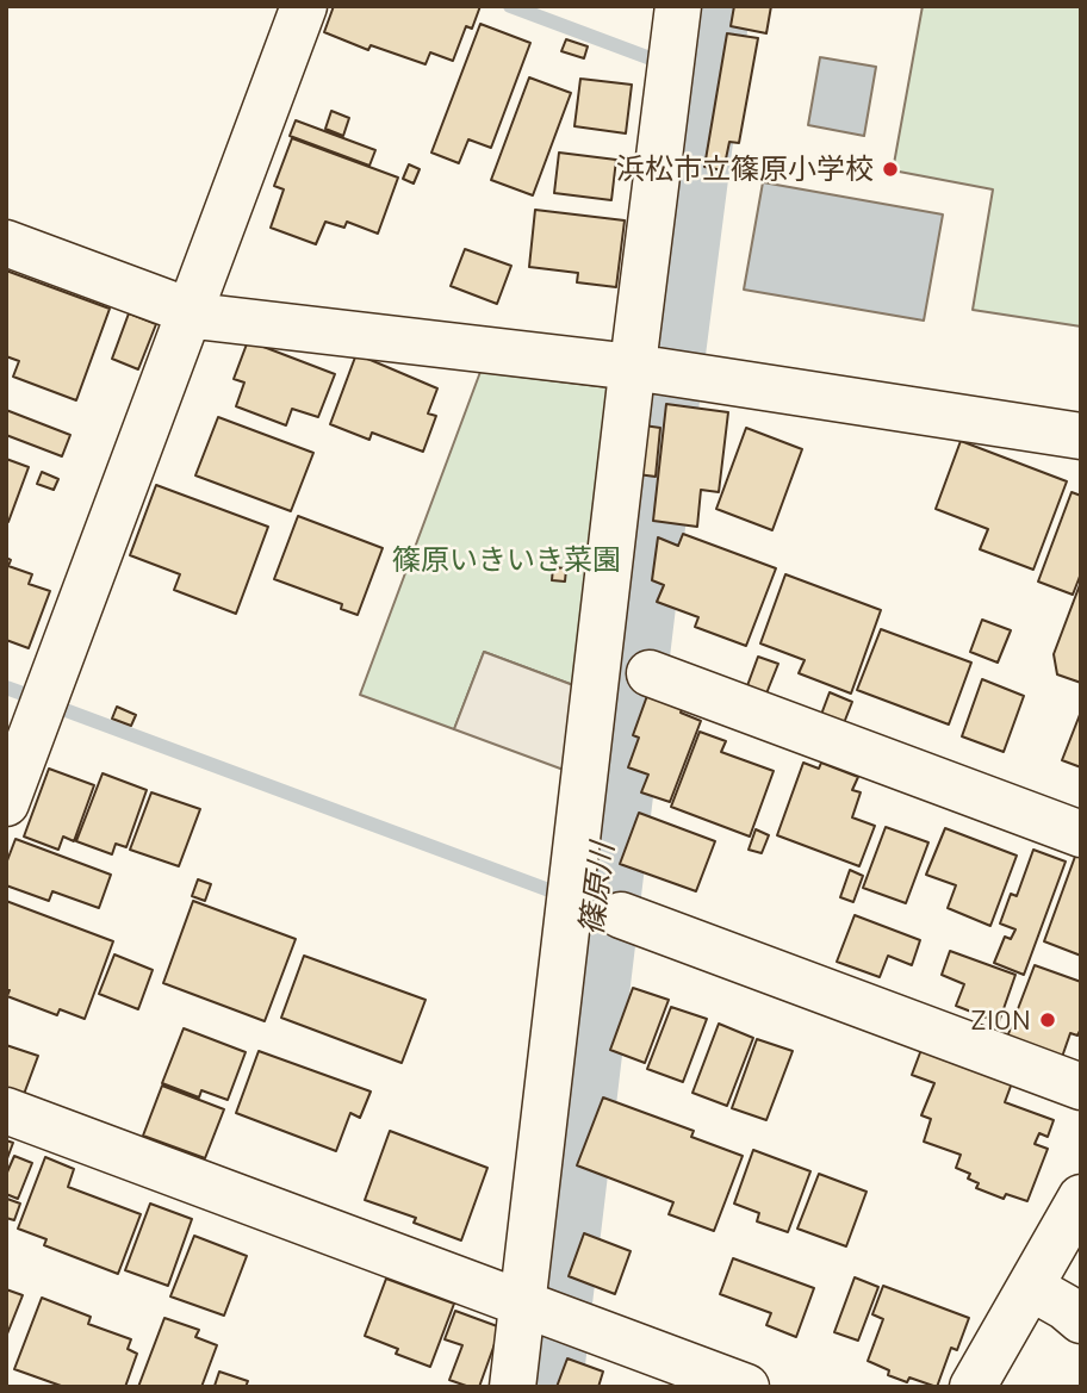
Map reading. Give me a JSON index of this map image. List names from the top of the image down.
{
  "water": ["篠原川"],
  "parks": ["篠原いきいき菜園"],
  "places": ["浜松市立篠原小学校", "ZION"]
}
